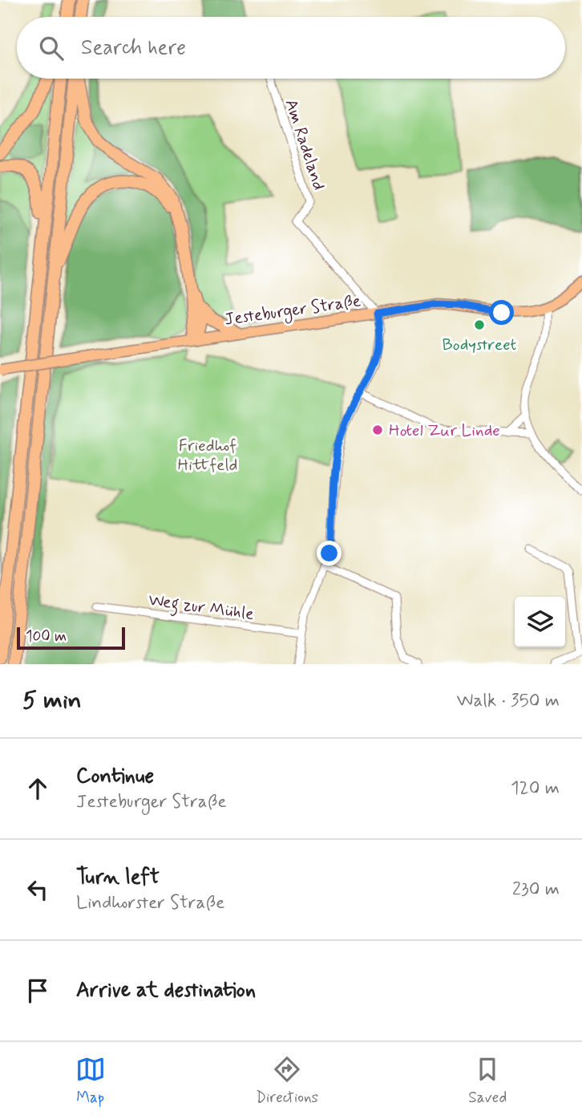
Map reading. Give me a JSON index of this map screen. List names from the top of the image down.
{
  "streets": {
    "main road": ["Jesteburger Straße"],
    "street": ["Am Radeland", "Weg zur Mühle"]
  },
  "crossings": [
    ["Am Radeland", "Jesteburger Straße"]
  ],
  "parks": ["Friedhof Hittfeld"],
  "places": ["Bodystreet", "Hotel Zur Linde"],
  "scale_bar": "100 m",
  "page": {
    "search": "Search here",
    "scale": "100 m",
    "heading": ["5 min", "Walk · 350 m"],
    "list": [
      ["Continue", "Jesteburger Straße", "120 m"],
      ["Turn left", "Lindhorster Straße", "230 m"],
      "Arrive at destination"
    ],
    "nav": ["Map", "Directions", "Saved"]
  }
}
